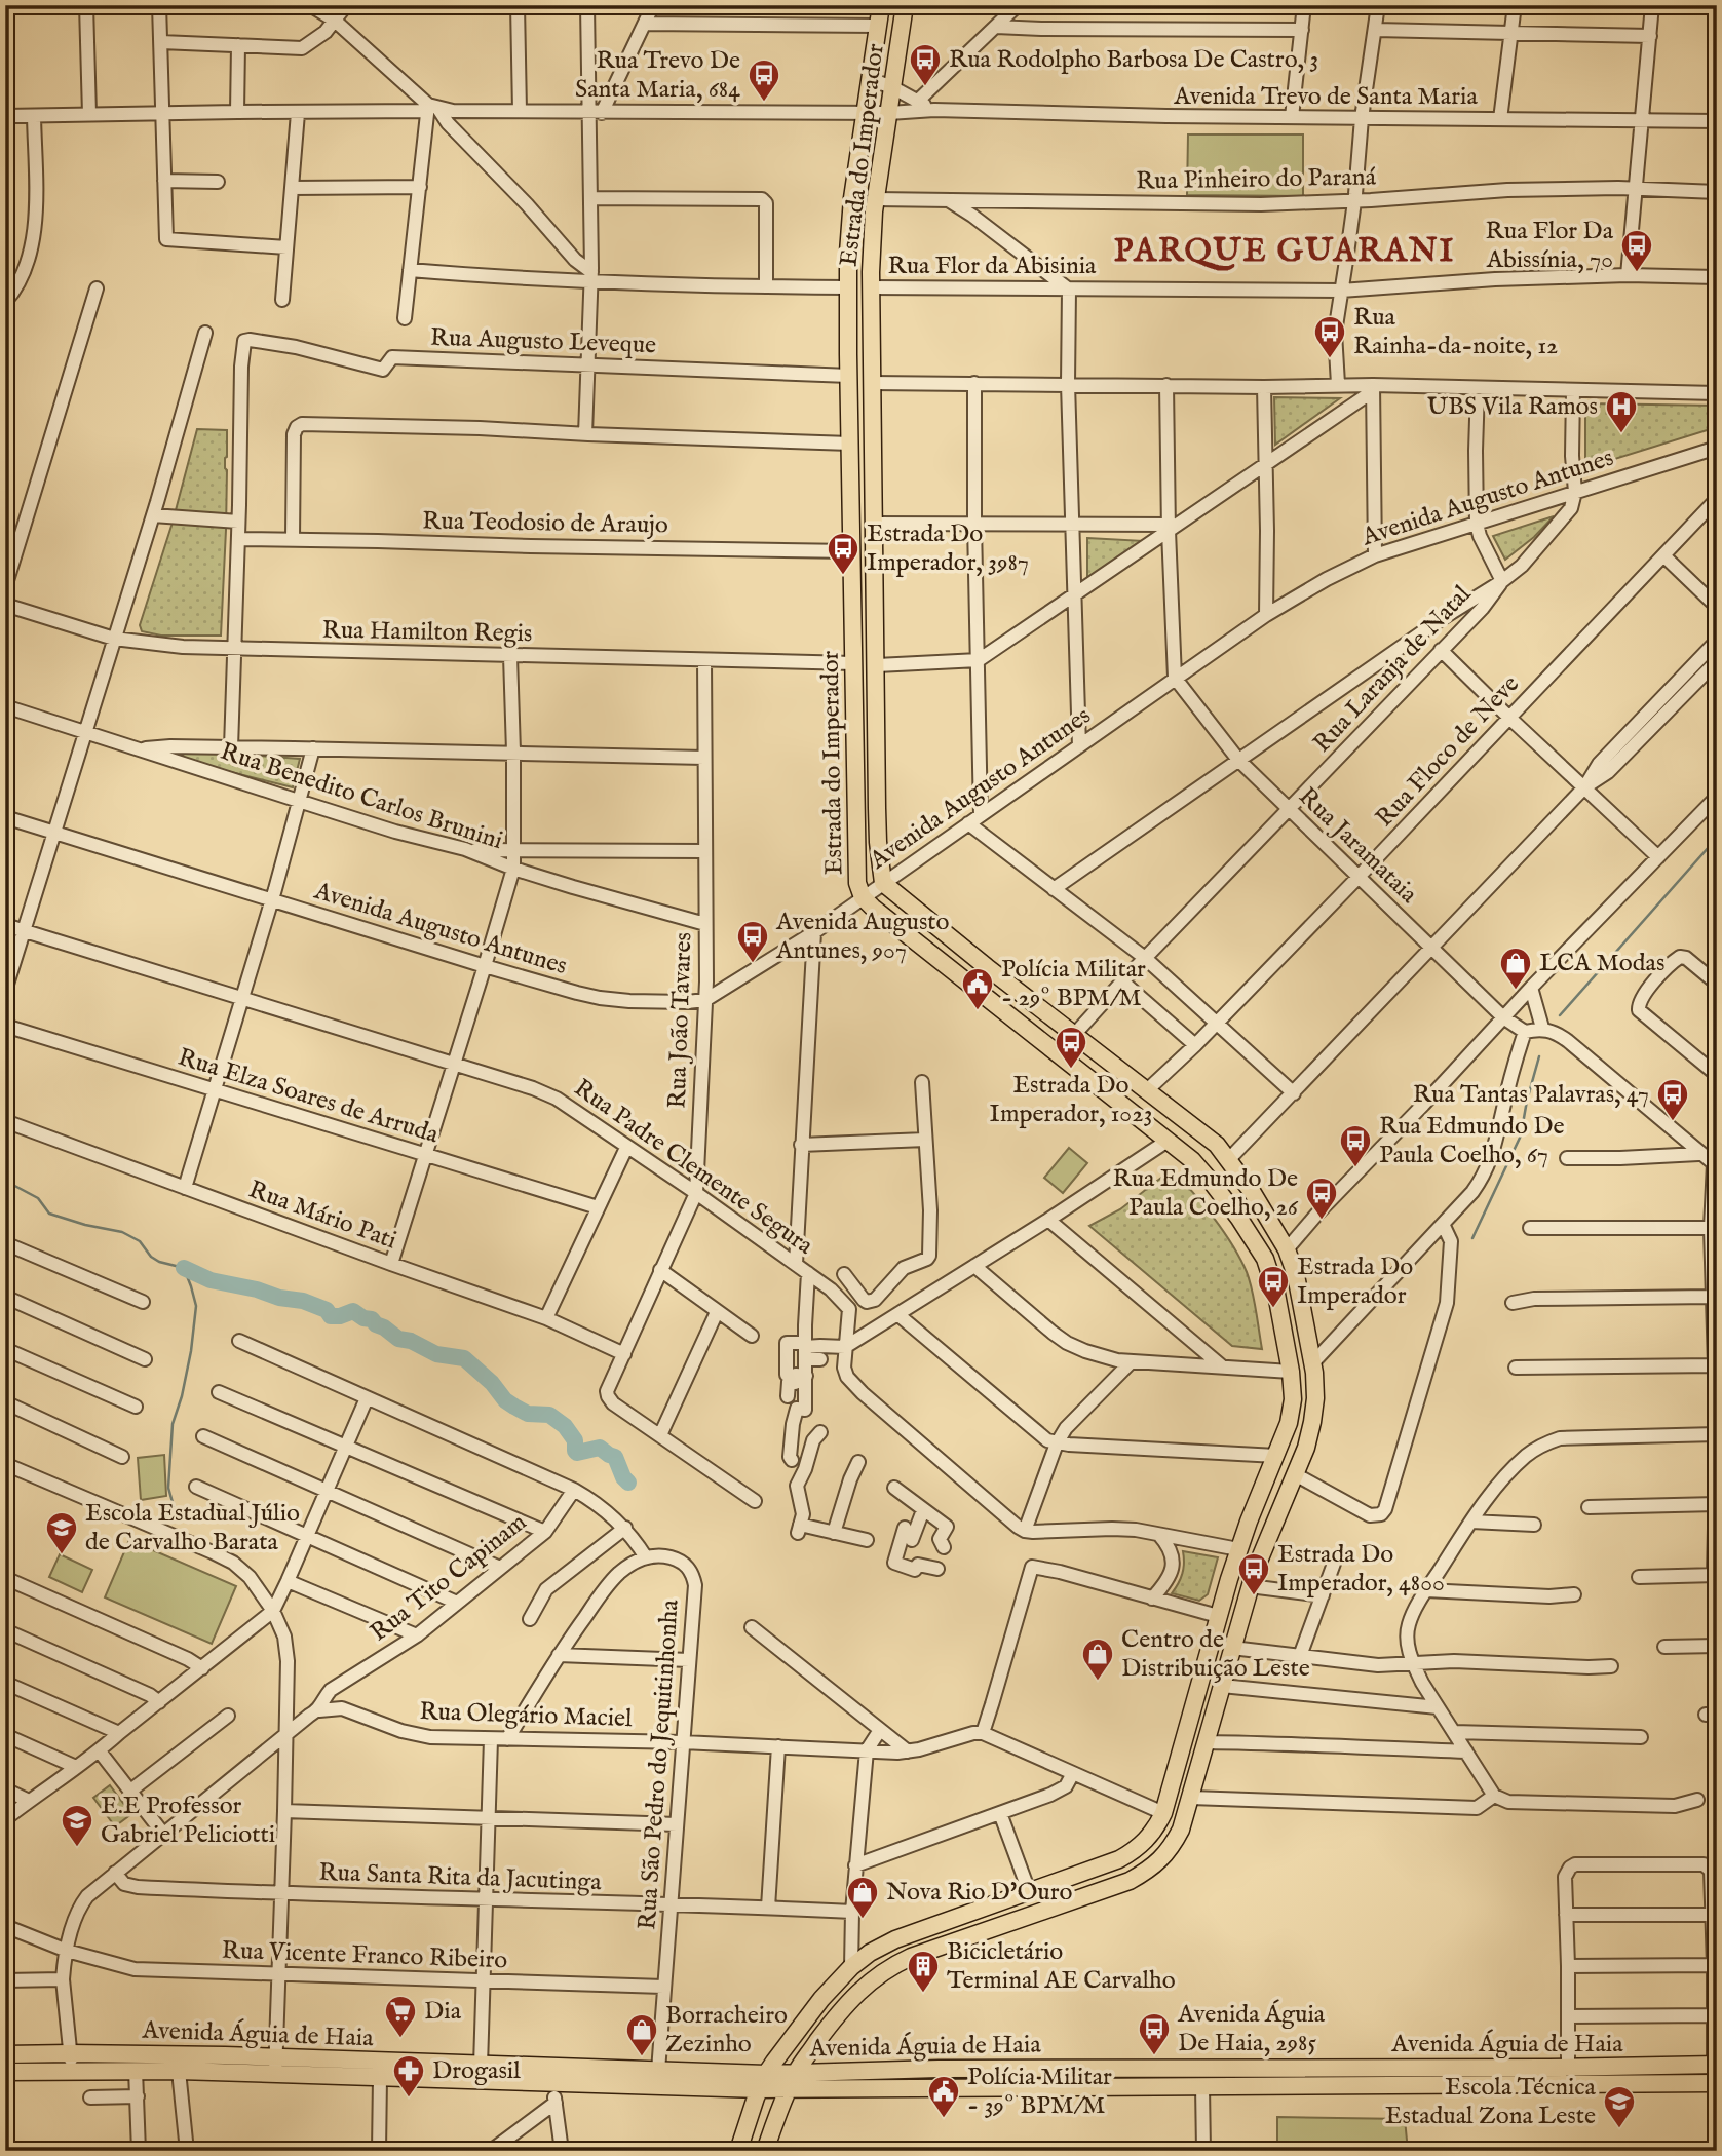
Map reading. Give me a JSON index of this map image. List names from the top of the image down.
{
  "streets": {
    "main road": ["Estrada do Imperador", "Avenida Águia de Haia"],
    "street": [
      "Avenida Trevo de Santa Maria",
      "Rua Pinheiro do Paraná",
      "Rua Flor da Abisinia",
      "Rua Augusto Leveque",
      "Avenida Augusto Antunes",
      "Rua Teodosio de Araujo",
      "Rua Hamilton Regis",
      "Rua Laranja de Natal",
      "Rua Floco de Neve",
      "Rua Benedito Carlos Brunini",
      "Rua Jaramataia",
      "Rua João Tavares",
      "Rua Elza Soares de Arruda",
      "Rua Padre Clemente Segura",
      "Rua Mário Pati",
      "Rua Tito Capinam",
      "Rua Olegário Maciel",
      "Rua São Pedro do Jequitinhonha",
      "Rua Santa Rita da Jacutinga",
      "Rua Vicente Franco Ribeiro"
    ]
  },
  "crossings": [
    ["Avenida Trevo de Santa Maria", "Estrada do Imperador"],
    ["Estrada do Imperador", "Rua Pinheiro do Paraná"],
    ["Estrada do Imperador", "Rua Flor da Abisinia"],
    ["Estrada do Imperador", "Rua Augusto Leveque"],
    ["Estrada do Imperador", "Avenida Augusto Antunes"],
    ["Estrada do Imperador", "Rua Teodosio de Araujo"],
    ["Estrada do Imperador", "Rua Hamilton Regis"],
    ["Estrada do Imperador", "Rua Laranja de Natal"],
    ["Estrada do Imperador", "Rua Floco de Neve"],
    ["Estrada do Imperador", "Avenida Águia de Haia"],
    ["Avenida Augusto Antunes", "Rua Jaramataia"],
    ["Avenida Augusto Antunes", "Rua João Tavares"],
    ["Rua Hamilton Regis", "Rua João Tavares"],
    ["Rua Laranja de Natal", "Rua Jaramataia"],
    ["Rua Floco de Neve", "Rua Jaramataia"],
    ["Rua Benedito Carlos Brunini", "Rua João Tavares"],
    ["Rua João Tavares", "Rua Padre Clemente Segura"],
    ["Rua João Tavares", "Rua Mário Pati"],
    ["Rua Tito Capinam", "Rua Olegário Maciel"],
    ["Rua Tito Capinam", "Rua Santa Rita da Jacutinga"],
    ["Rua Tito Capinam", "Rua Vicente Franco Ribeiro"],
    ["Rua Tito Capinam", "Avenida Águia de Haia"],
    ["Rua Olegário Maciel", "Rua São Pedro do Jequitinhonha"],
    ["Rua São Pedro do Jequitinhonha", "Rua Santa Rita da Jacutinga"],
    ["Rua São Pedro do Jequitinhonha", "Rua Vicente Franco Ribeiro"],
    ["Rua São Pedro do Jequitinhonha", "Avenida Águia de Haia"]
  ],
  "districts": ["PARQUE GUARANI"],
  "places": {
    "bus stop": [
      "Rua Rodolpho Barbosa De Castro, 3",
      "Rua Trevo De Santa Maria, 684",
      "Rua Flor Da Abissínia, 70",
      "Rua Rainha-da-noite, 12",
      "Estrada Do Imperador, 3987",
      "Avenida Augusto Antunes, 907",
      "Estrada Do Imperador, 1023",
      "Rua Tantas Palavras, 47",
      "Rua Edmundo De Paula Coelho, 67",
      "Rua Edmundo De Paula Coelho, 26",
      "Estrada Do Imperador",
      "Estrada Do Imperador, 4800",
      "Avenida Águia De Haia, 2985"
    ],
    "hospital": ["UBS Vila Ramos"],
    "shop": [
      "LCA Modas",
      "Centro de Distribuição Leste",
      "Nova Rio D'Ouro",
      "Borracheiro Zezinho"
    ],
    "public building": ["Polícia Militar - 29º BPM/M", "Polícia Militar - 39º BPM/M"],
    "school or university": ["Escola Estadual Júlio de Carvalho Barata", "E.E Professor Gabriel Peliciotti", "Escola Técnica Estadual Zona Leste"],
    "building": ["Bicicletário Terminal AE Carvalho"],
    "supermarket": ["Dia"],
    "pharmacy": ["Drogasil"]
  }
}
